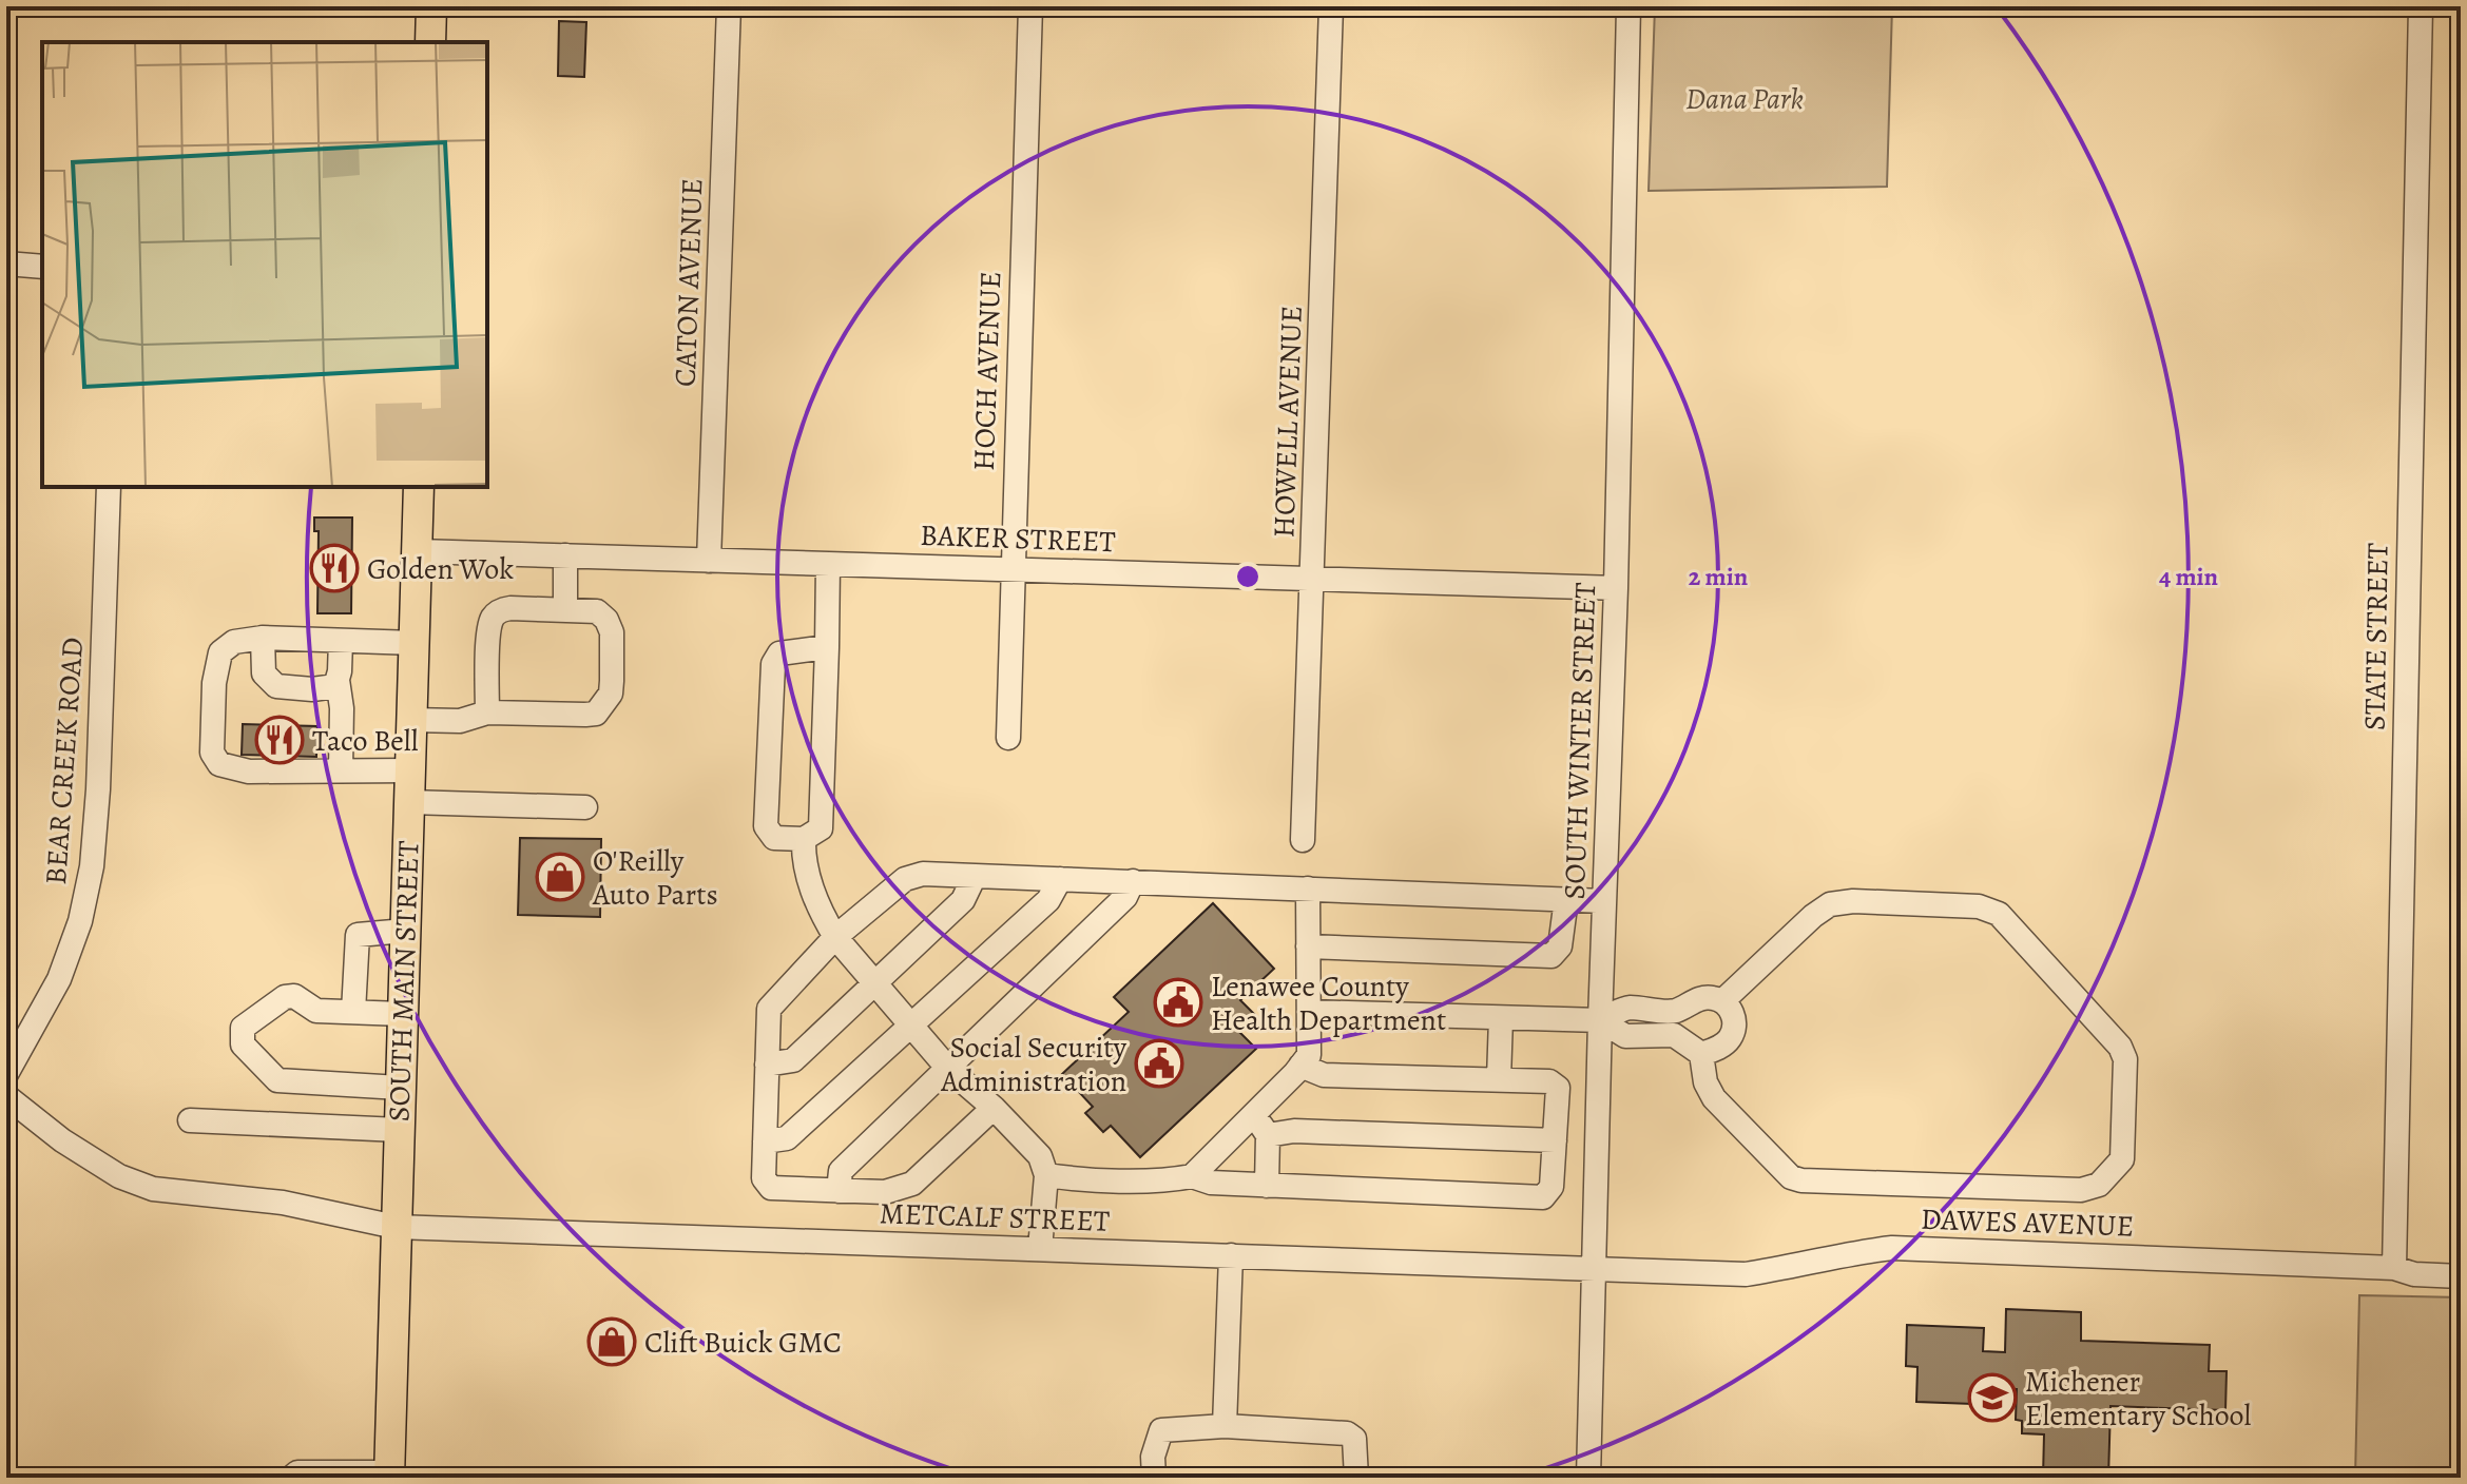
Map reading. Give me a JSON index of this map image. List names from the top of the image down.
{
  "streets": {
    "main road": ["SOUTH MAIN STREET"],
    "street": [
      "CATON AVENUE",
      "HOCH AVENUE",
      "HOWELL AVENUE",
      "BAKER STREET",
      "STATE STREET",
      "SOUTH WINTER STREET",
      "BEAR CREEK ROAD",
      "METCALF STREET",
      "DAWES AVENUE"
    ]
  },
  "crossings": [
    ["CATON AVENUE", "BAKER STREET"],
    ["HOCH AVENUE", "BAKER STREET"],
    ["HOWELL AVENUE", "BAKER STREET"],
    ["BAKER STREET", "SOUTH WINTER STREET"],
    ["BAKER STREET", "SOUTH MAIN STREET"],
    ["STATE STREET", "DAWES AVENUE"],
    ["SOUTH WINTER STREET", "METCALF STREET"],
    ["SOUTH WINTER STREET", "DAWES AVENUE"],
    ["SOUTH MAIN STREET", "METCALF STREET"],
    ["METCALF STREET", "DAWES AVENUE"]
  ],
  "parks": ["Dana Park"],
  "places": {
    "restaurant": ["Golden Wok", "Taco Bell"],
    "shop": ["O'Reilly Auto Parts", "Clift Buick GMC"],
    "public building": ["Lenawee County Health Department", "Social Security Administration"],
    "school or university": ["Michener Elementary School"]
  },
  "rings": ["2 min", "4 min"]
}
